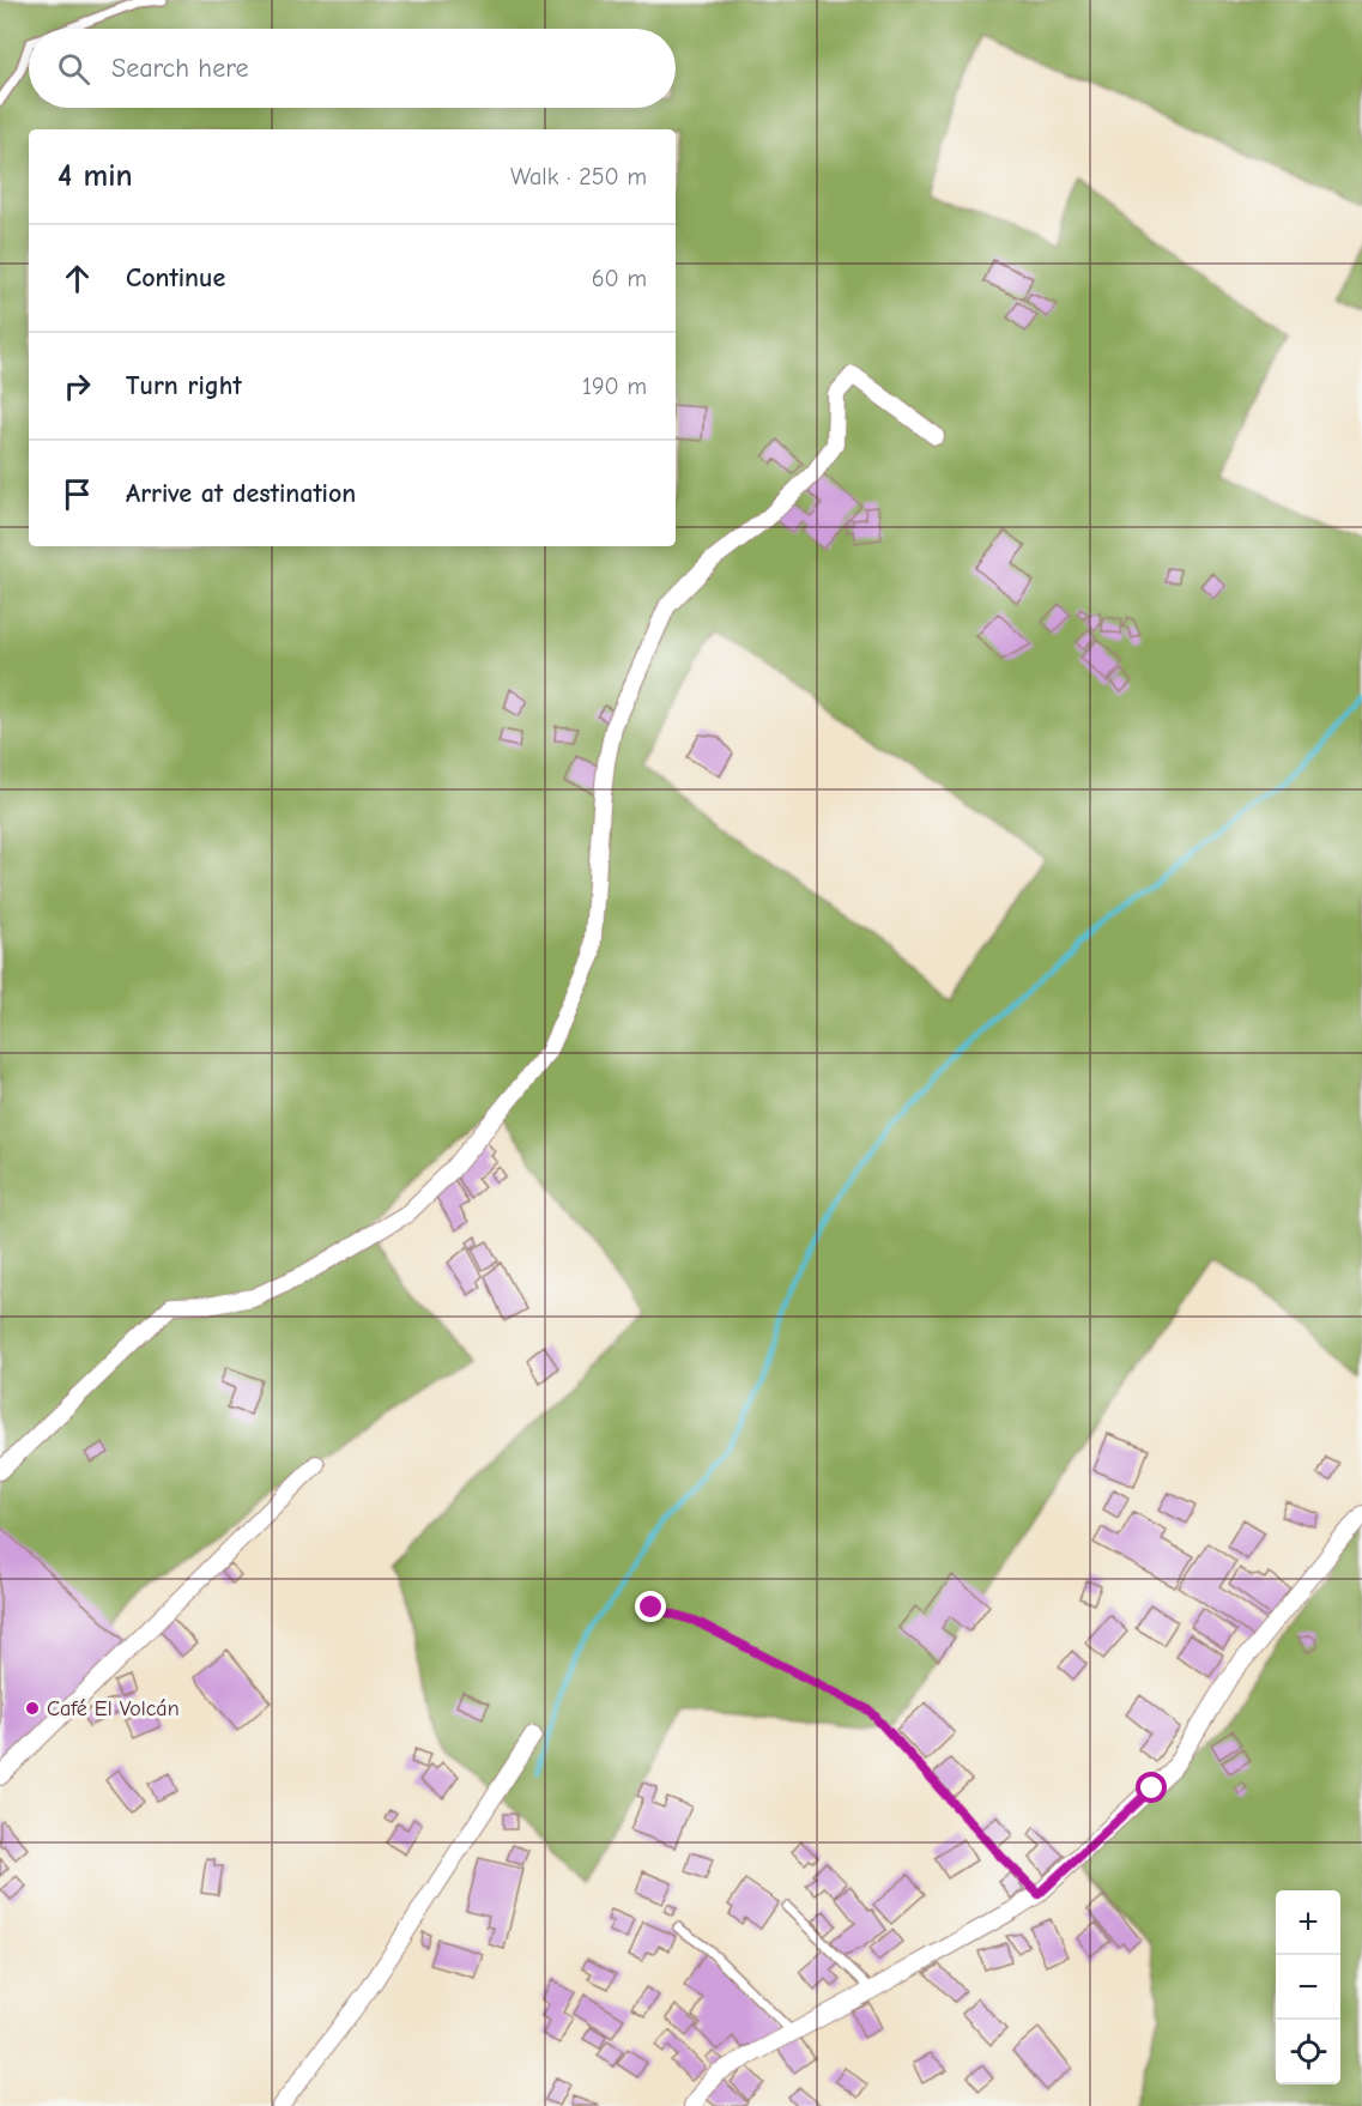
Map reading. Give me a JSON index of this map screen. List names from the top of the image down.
{
  "places": ["Café El Volcán"],
  "page": {
    "search": "Search here",
    "heading": ["4 min", "Walk · 250 m"],
    "list": [
      ["Continue", "60 m"],
      ["Turn right", "190 m"],
      "Arrive at destination"
    ],
    "map_buttons": ["+", "−"]
  }
}
